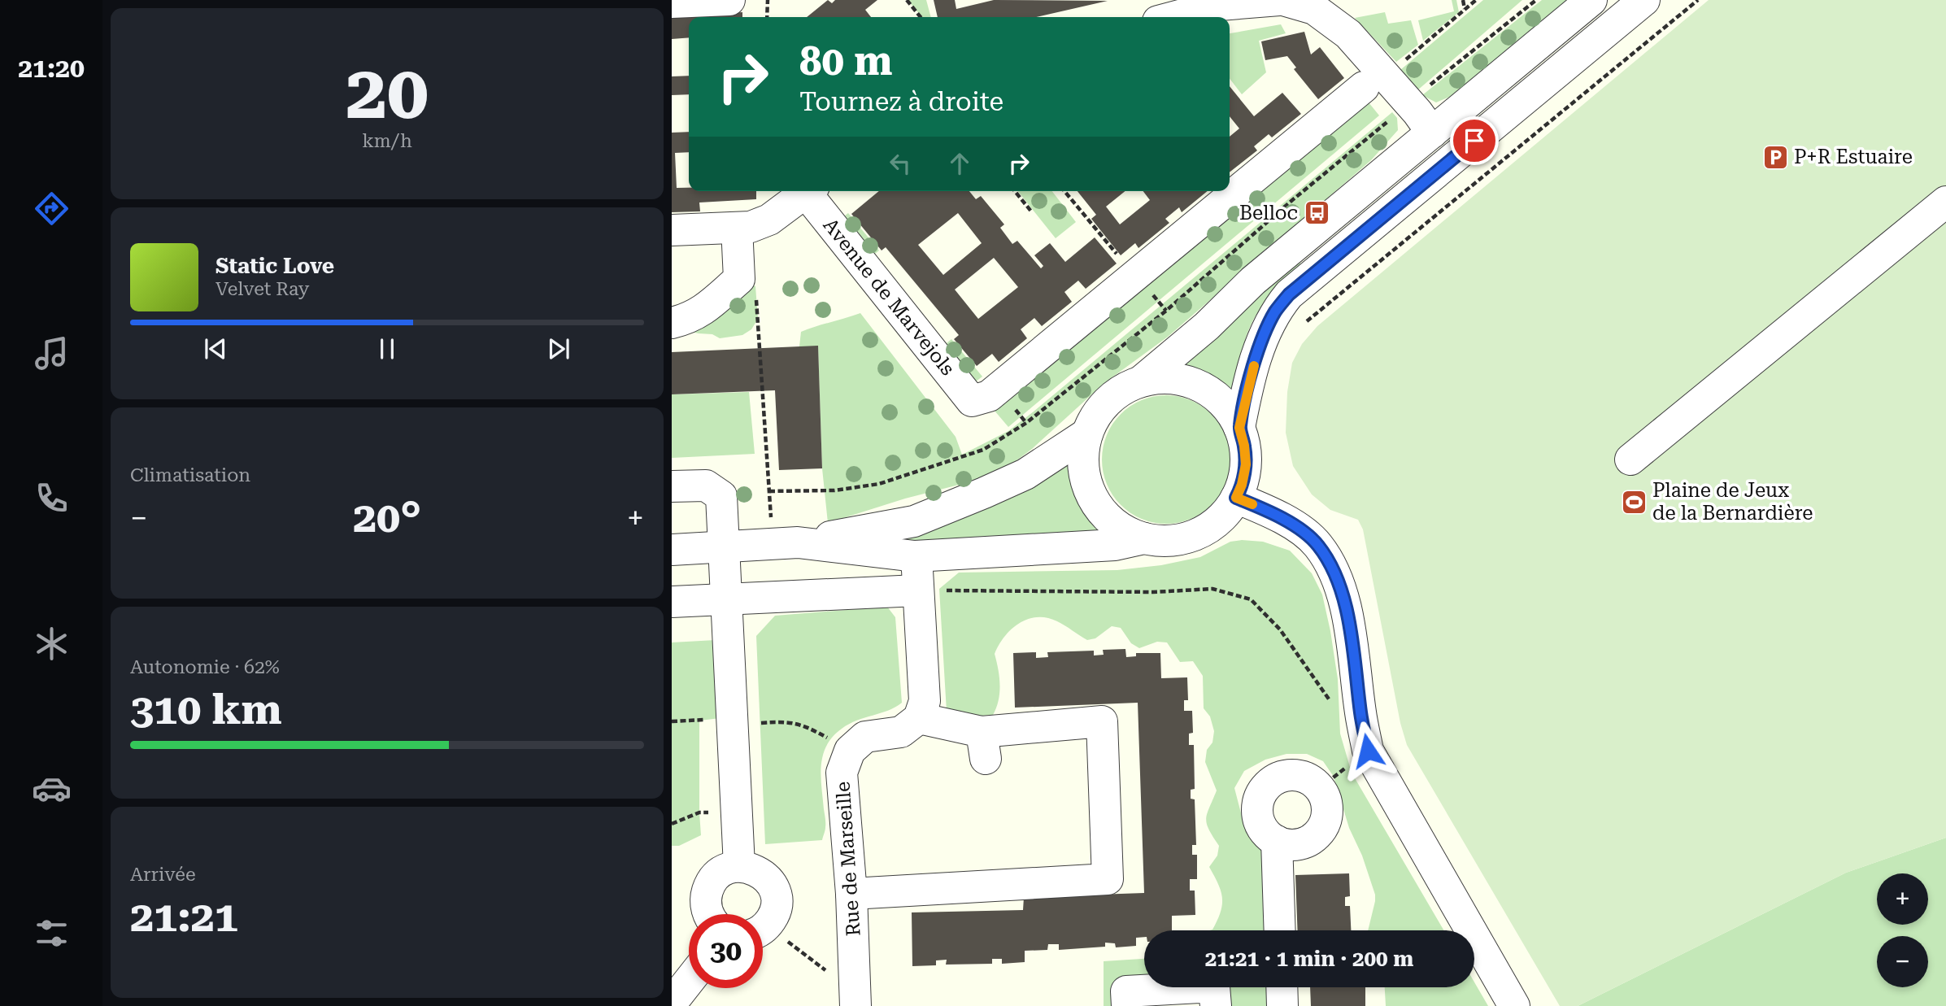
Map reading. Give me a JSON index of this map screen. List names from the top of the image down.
{
  "streets": {
    "street": ["Avenue de Marvejols", "Rue de Marseille"]
  },
  "places": {
    "parking": ["P+R Estuaire"],
    "bus stop": ["Belloc"],
    "sports": ["Plaine de Jeux de la Bernardière"]
  },
  "page": {
    "tabs": "21:20",
    "tile": [
      ["20", "km/h"],
      "Climatisation",
      ["Autonomie · 62%", "310 km"],
      ["Arrivée", "21:21"]
    ],
    "turn": ["80 m", "Tournez à droite"],
    "song": ["Static Love", "Velvet Ray"],
    "heat": ["−", "20°", "+"],
    "map_buttons": ["+", "−"],
    "limit": "30",
    "trip": "21:21 · 1 min · 200 m"
  }
}
